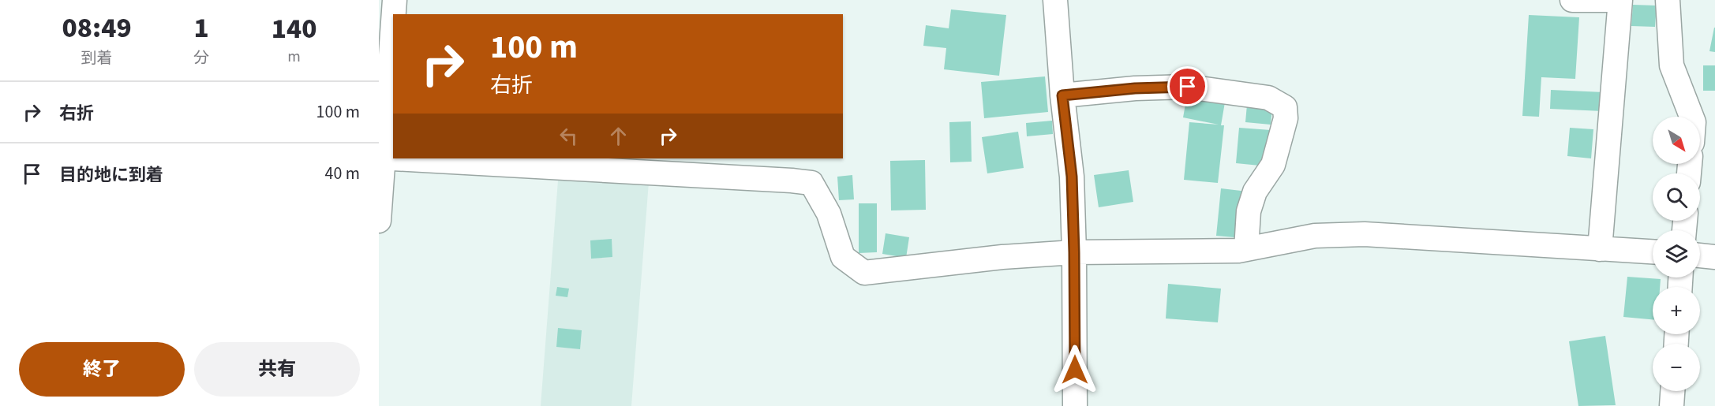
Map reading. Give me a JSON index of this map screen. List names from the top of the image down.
{
  "north": "bottom right",
  "page": {
    "eta": [
      "08:49",
      "到着",
      "1",
      "分",
      "140",
      "m"
    ],
    "turn": ["100 m", "右折"],
    "list": [
      {
        "name": "右折",
        "value": "100 m"
      },
      {
        "name": "目的地に到着",
        "value": "40 m"
      }
    ],
    "map_buttons": ["+", "−"],
    "buttons": ["終了", "共有"]
  }
}
